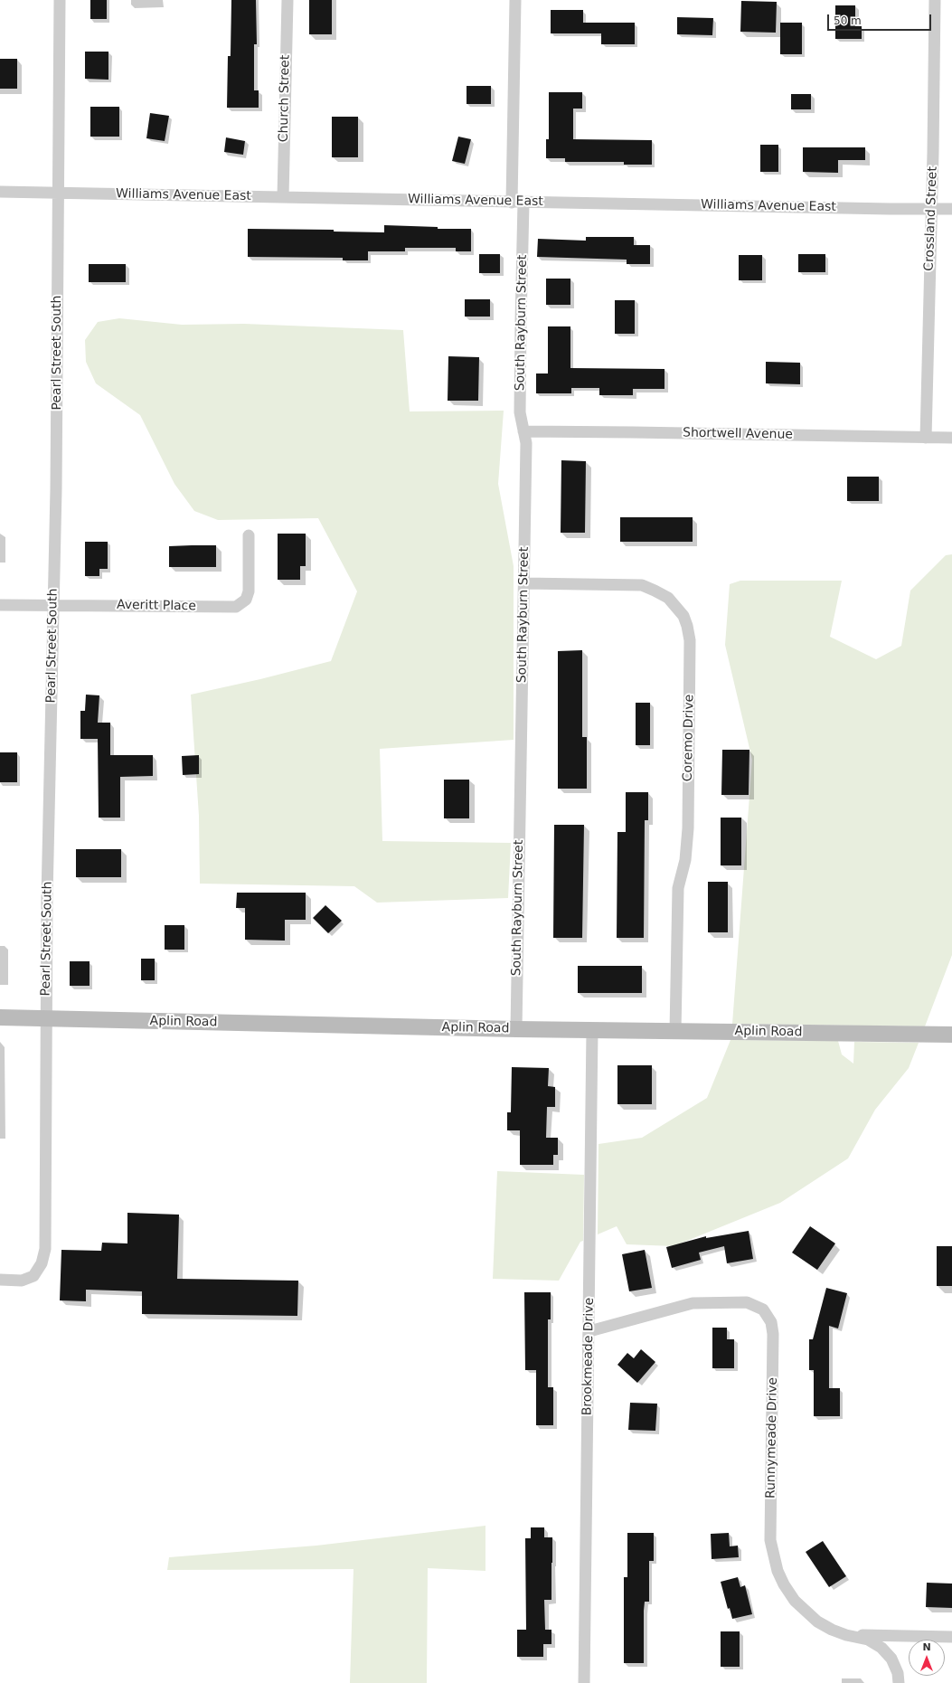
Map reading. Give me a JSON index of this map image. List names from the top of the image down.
{
  "streets": {
    "street": [
      "Church Street",
      "Williams Avenue East",
      "Crossland Street",
      "South Rayburn Street",
      "Pearl Street South",
      "Shortwell Avenue",
      "Averitt Place",
      "Coremo Drive",
      "Aplin Road",
      "Brookmeade Drive",
      "Runnymeade Drive"
    ]
  },
  "crossings": [
    ["Church Street", "Williams Avenue East"],
    ["Williams Avenue East", "Crossland Street"],
    ["Williams Avenue East", "South Rayburn Street"],
    ["Williams Avenue East", "Pearl Street South"],
    ["Crossland Street", "Shortwell Avenue"],
    ["South Rayburn Street", "Shortwell Avenue"],
    ["South Rayburn Street", "Coremo Drive"],
    ["South Rayburn Street", "Aplin Road"],
    ["Pearl Street South", "Averitt Place"],
    ["Pearl Street South", "Aplin Road"],
    ["Coremo Drive", "Aplin Road"],
    ["Aplin Road", "Brookmeade Drive"],
    ["Brookmeade Drive", "Runnymeade Drive"]
  ],
  "scale_bar": "50 m",
  "north": "top"
}
